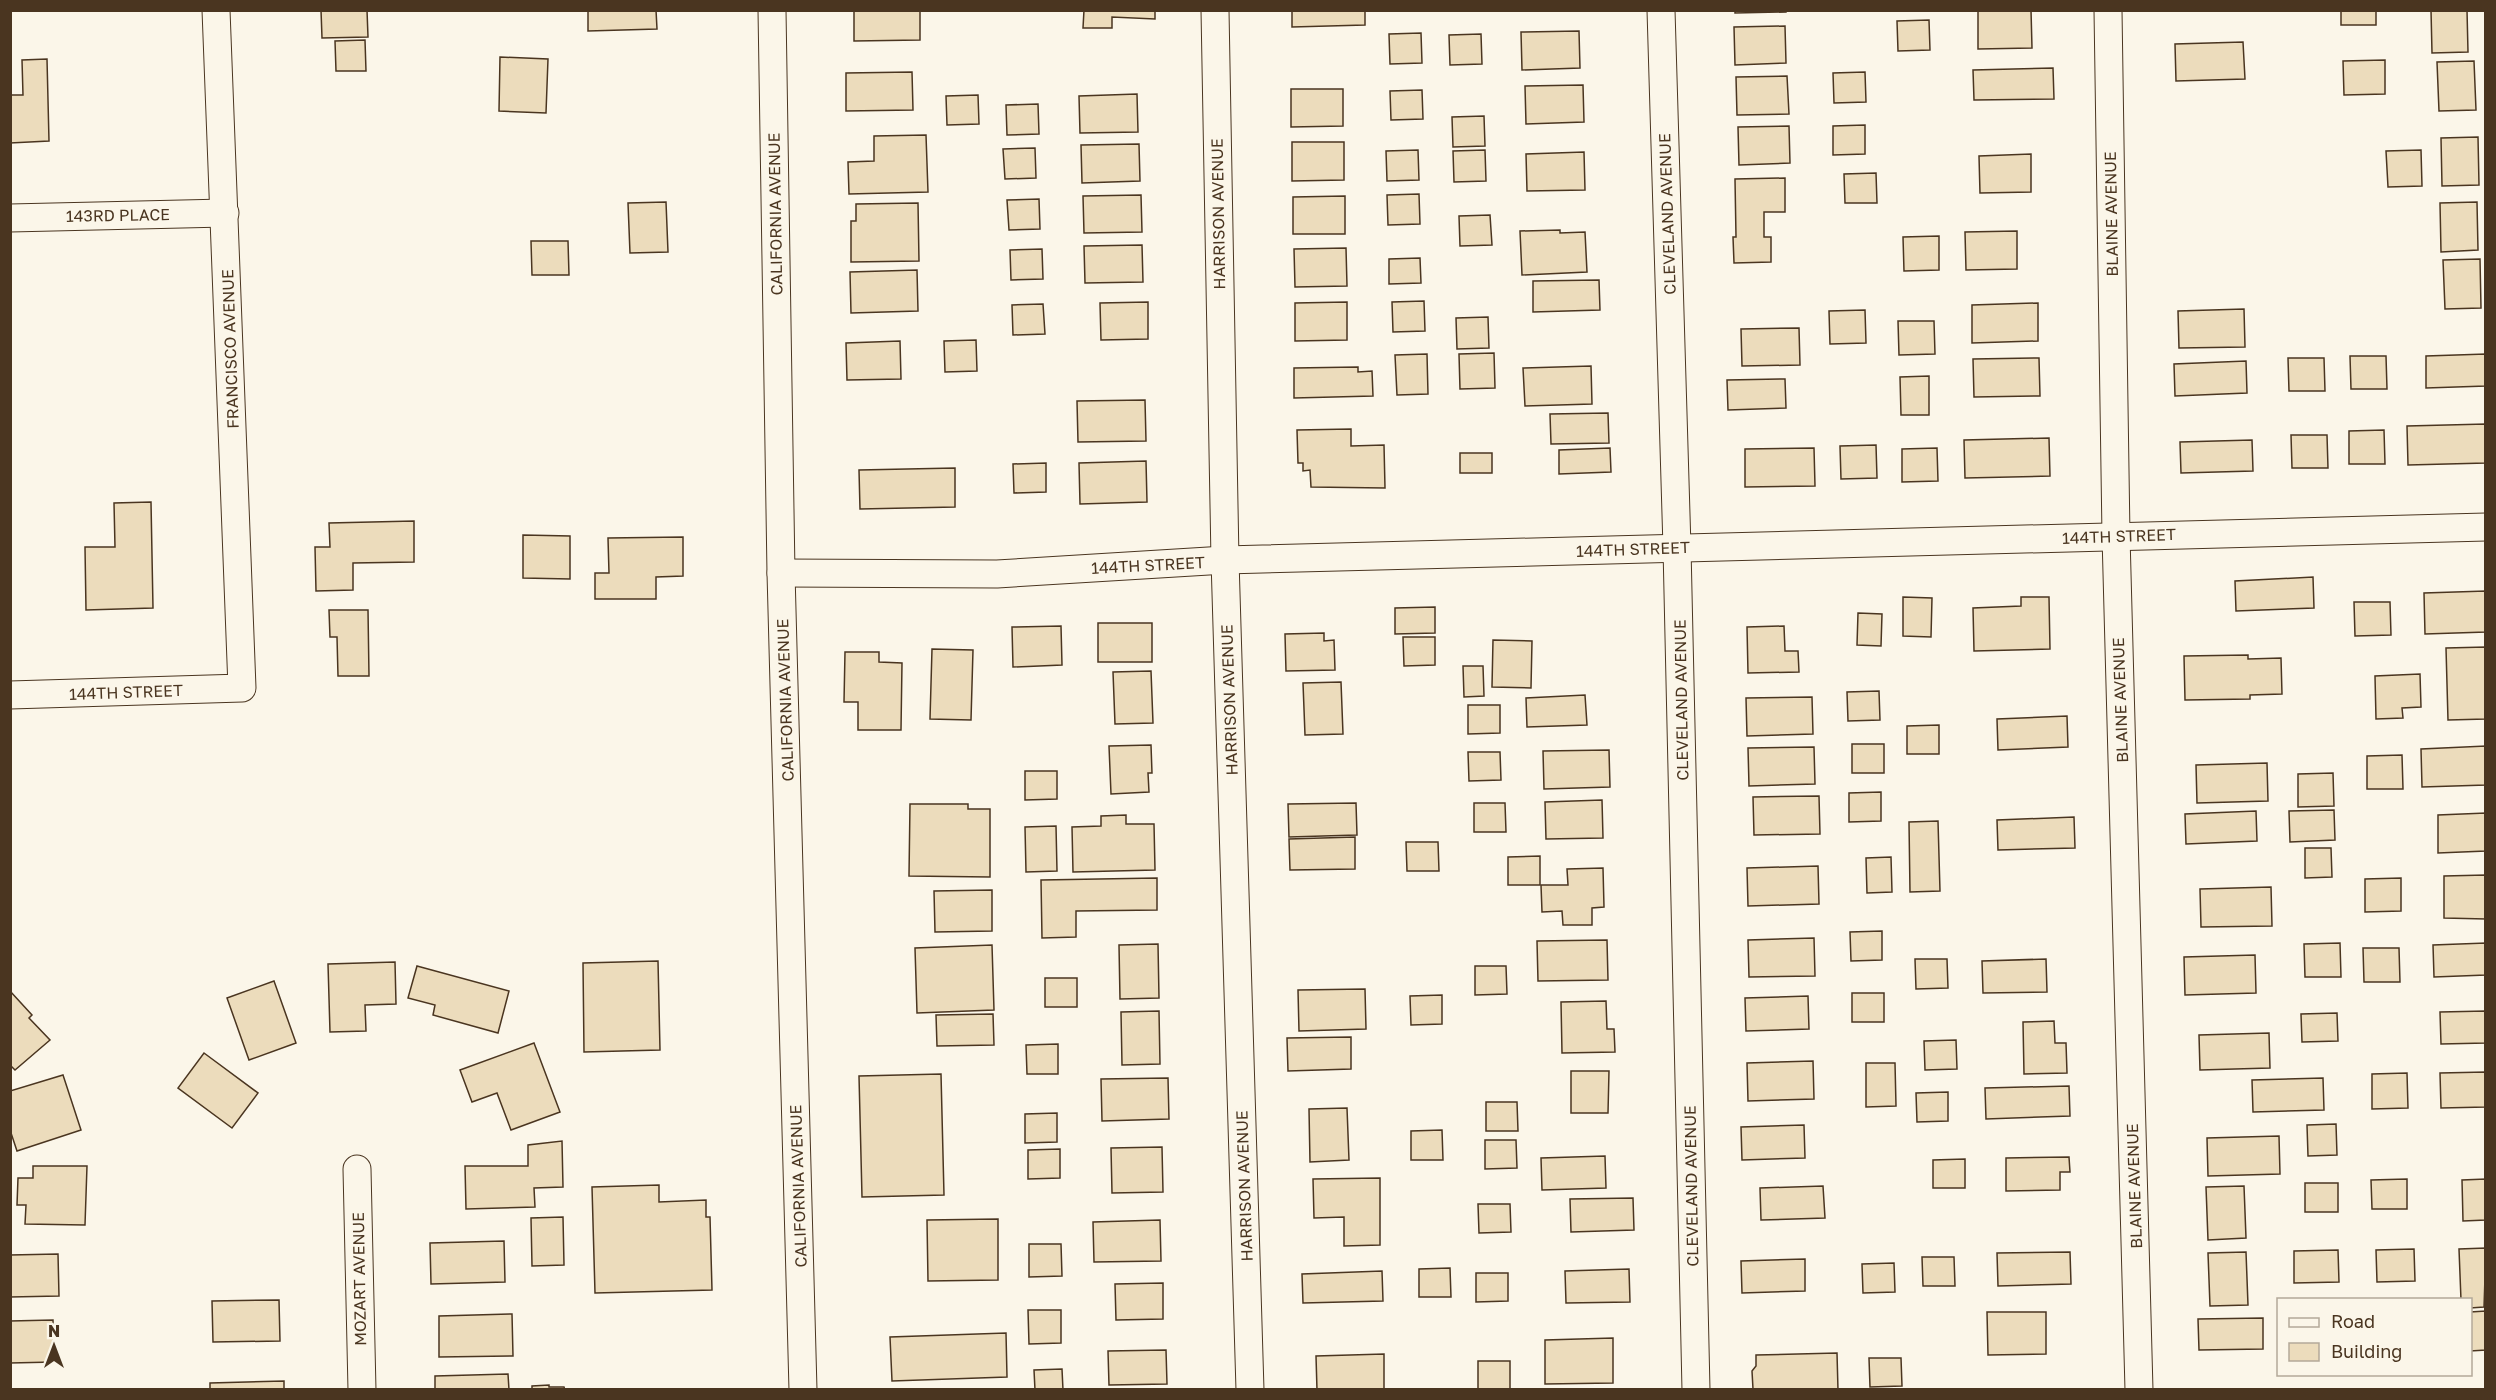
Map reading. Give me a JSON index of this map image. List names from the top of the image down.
{
  "streets": {
    "street": [
      "CALIFORNIA AVENUE",
      "HARRISON AVENUE",
      "CLEVELAND AVENUE",
      "BLAINE AVENUE",
      "143RD PLACE",
      "FRANCISCO AVENUE",
      "144TH STREET",
      "MOZART AVENUE"
    ]
  },
  "crossings": [
    ["CALIFORNIA AVENUE", "144TH STREET"],
    ["HARRISON AVENUE", "144TH STREET"],
    ["CLEVELAND AVENUE", "144TH STREET"],
    ["BLAINE AVENUE", "144TH STREET"],
    ["143RD PLACE", "FRANCISCO AVENUE"],
    ["FRANCISCO AVENUE", "144TH STREET"]
  ],
  "legend": ["Road", "Building"],
  "north": "top"
}
